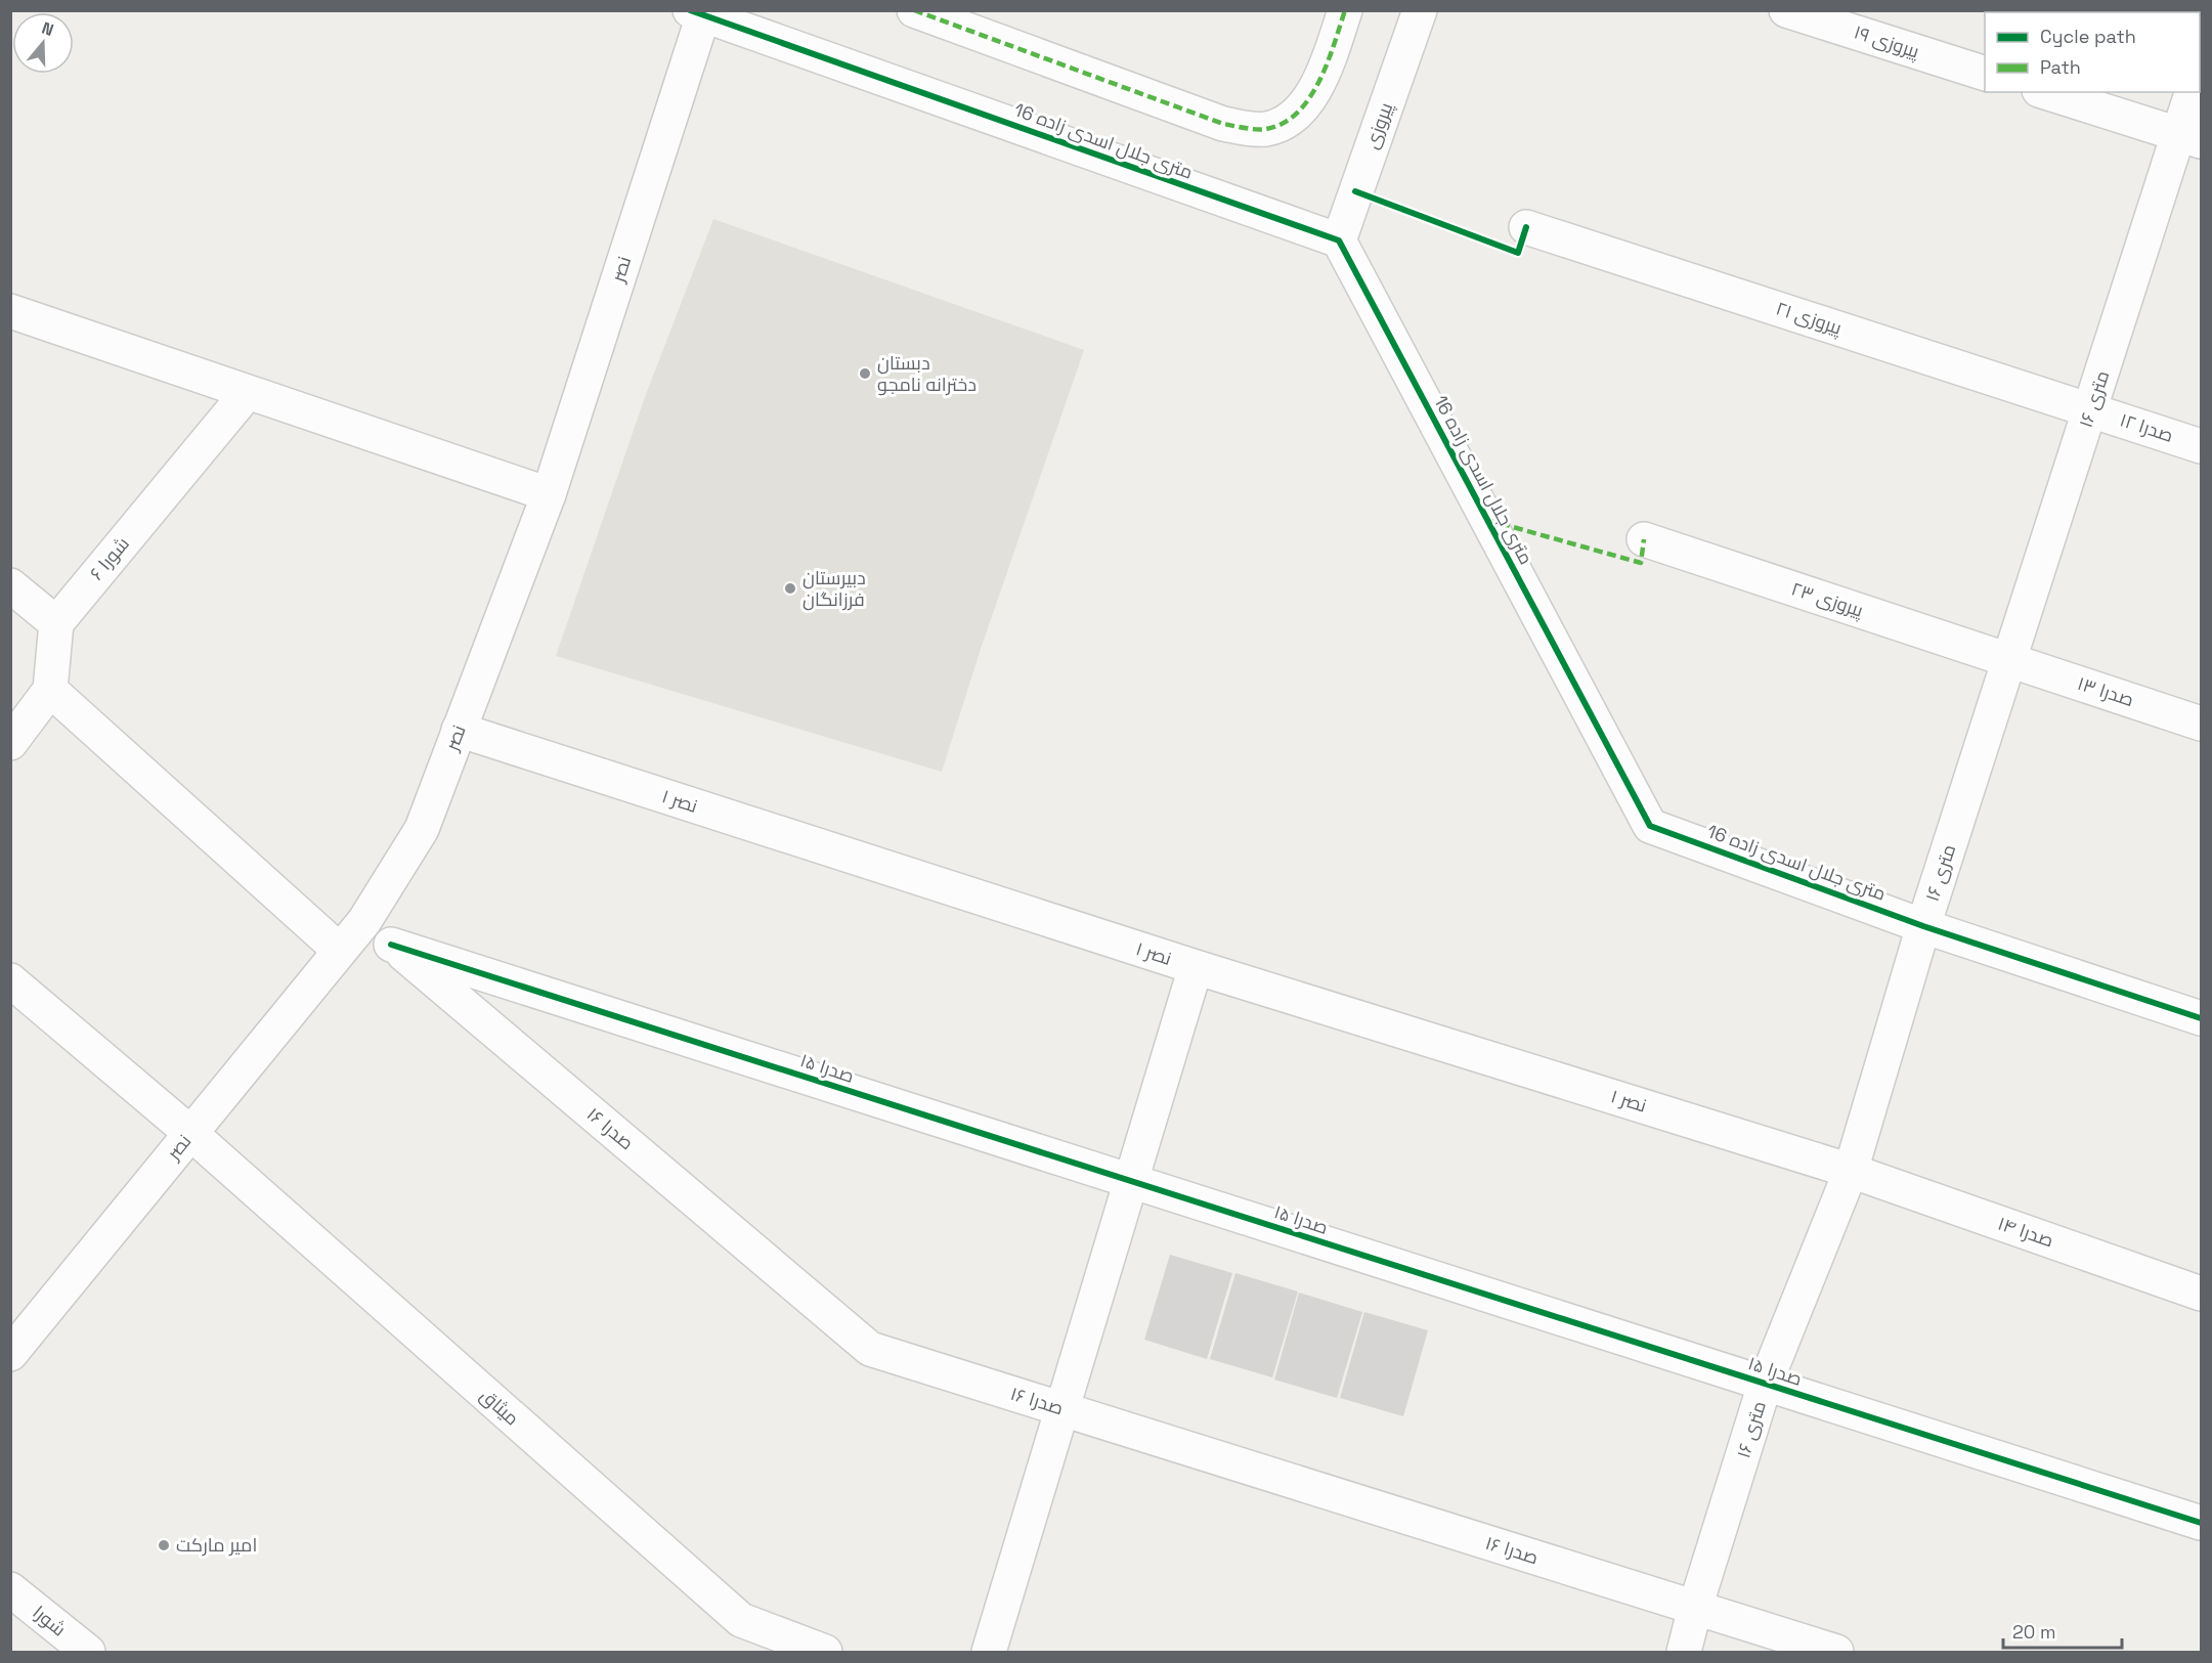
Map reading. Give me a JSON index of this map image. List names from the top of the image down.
{
  "streets": {
    "street": [
      "پیروزی ۱۹",
      "پیروزی",
      "16 متری جلال اسدی زاده",
      "نصر",
      "پیروزی ۲۱",
      "۱۶ متری",
      "صدرا ۱۲",
      "شورا ۶",
      "پیروزی ۲۳",
      "صدرا ۱۳",
      "نصر ۱",
      "صدرا ۱۵",
      "صدرا ۱۶",
      "صدرا ۱۴",
      "میثاق",
      "شورا"
    ]
  },
  "crossings": [
    ["پیروزی", "16 متری جلال اسدی زاده"],
    ["16 متری جلال اسدی زاده", "نصر"],
    ["16 متری جلال اسدی زاده", "۱۶ متری"],
    ["نصر", "نصر ۱"],
    ["نصر", "صدرا ۱۶"],
    ["نصر", "میثاق"],
    ["پیروزی ۲۱", "۱۶ متری"],
    ["پیروزی ۲۱", "صدرا ۱۲"],
    ["۱۶ متری", "صدرا ۱۲"],
    ["۱۶ متری", "پیروزی ۲۳"],
    ["۱۶ متری", "صدرا ۱۳"],
    ["۱۶ متری", "نصر ۱"],
    ["۱۶ متری", "صدرا ۱۵"],
    ["۱۶ متری", "صدرا ۱۶"],
    ["۱۶ متری", "صدرا ۱۴"],
    ["پیروزی ۲۳", "صدرا ۱۳"],
    ["نصر ۱", "صدرا ۱۴"],
    ["صدرا ۱۵", "صدرا ۱۶"]
  ],
  "places": ["دبستان دخترانه نامجو", "دبیرستان فرزانگان", "امیر مارکت"],
  "legend": ["Cycle path", "Path"],
  "scale_bar": "20 m",
  "north": "top"
}
